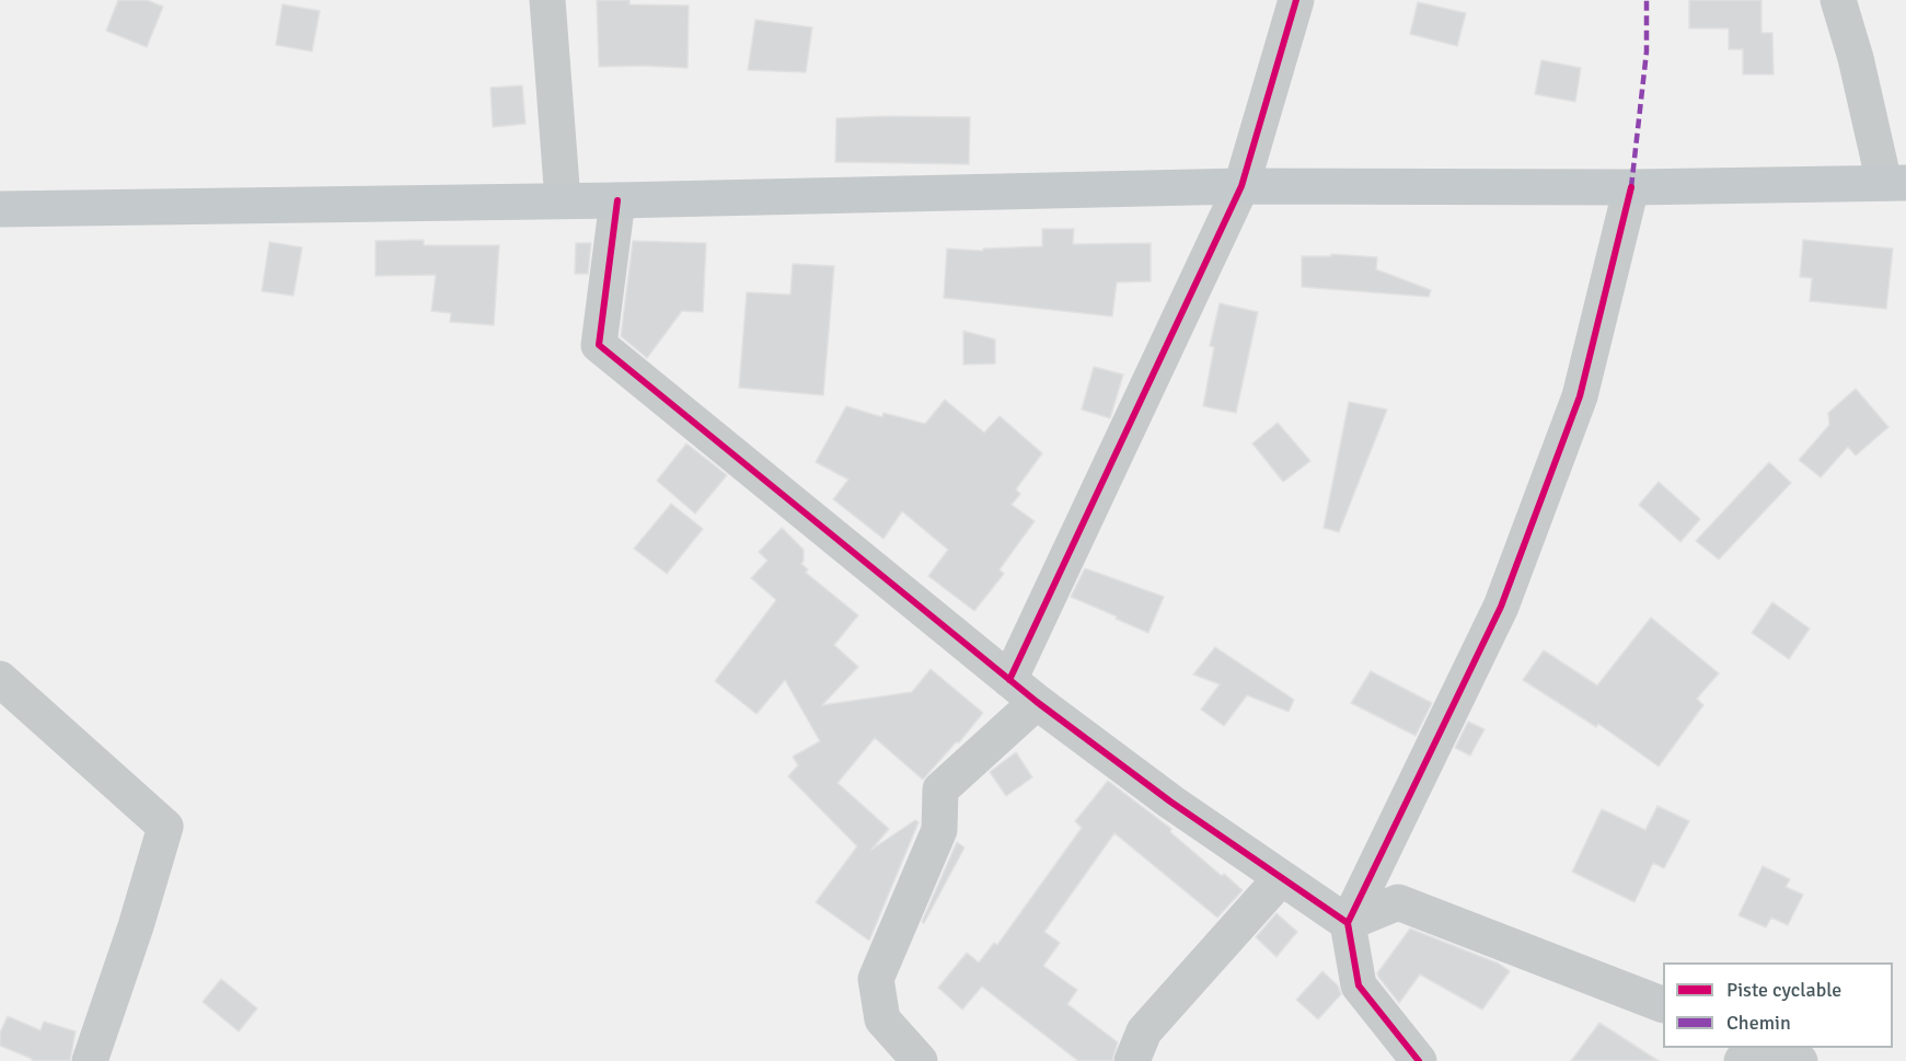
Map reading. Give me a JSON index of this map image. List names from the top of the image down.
{
  "legend": ["Piste cyclable", "Chemin"]
}
